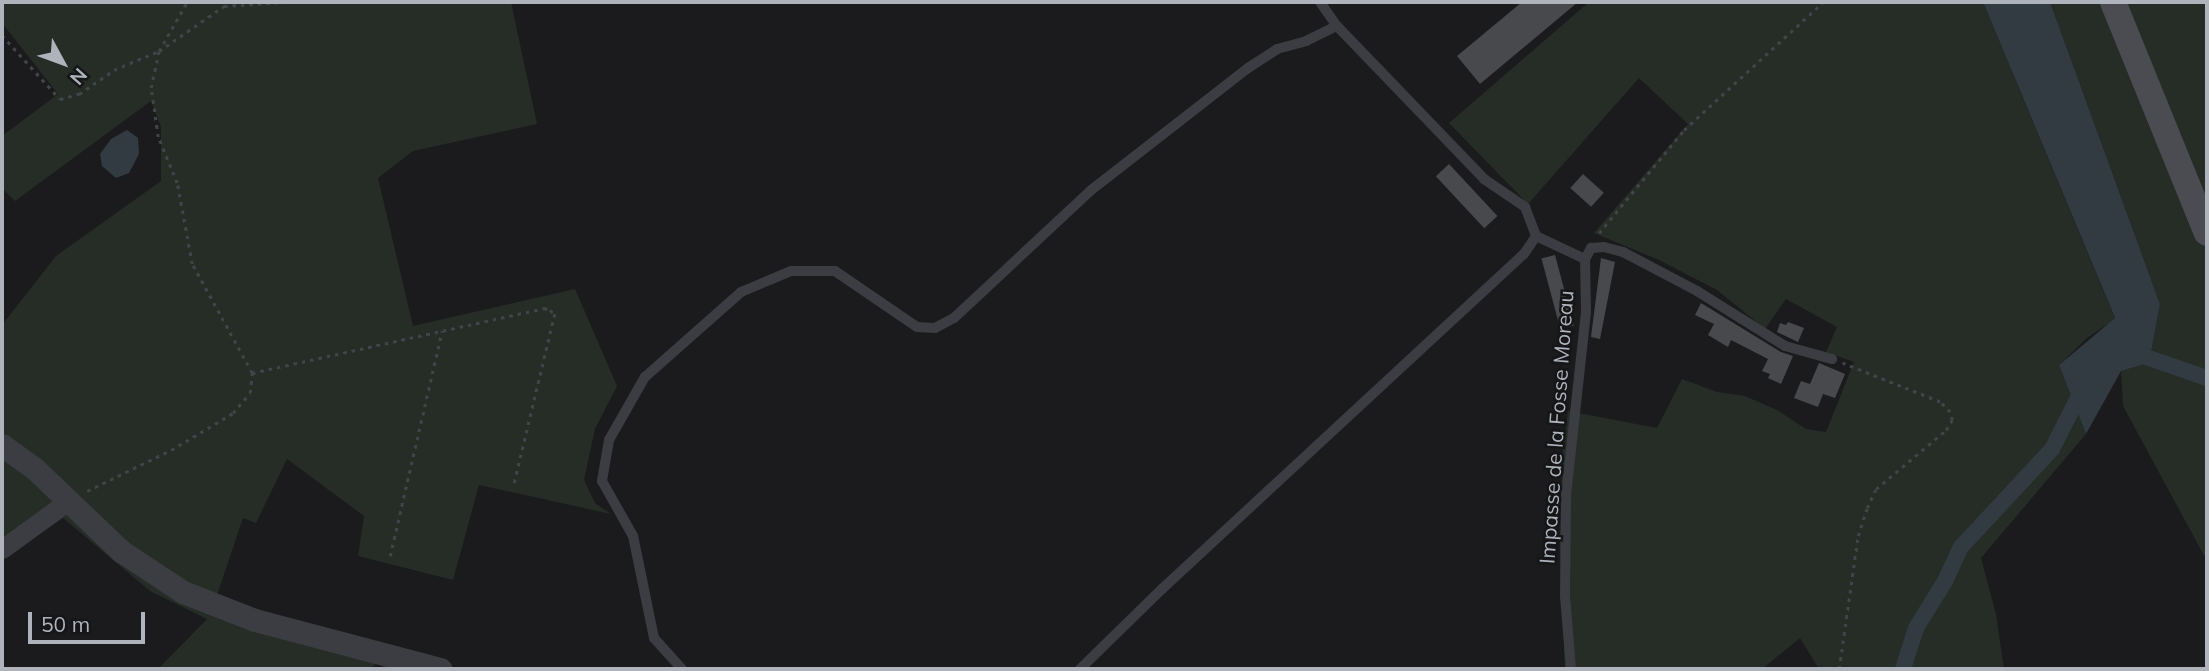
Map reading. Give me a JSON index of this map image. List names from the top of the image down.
{
  "streets": {
    "lane": ["Impasse de la Fosse Moreau"]
  },
  "scale_bar": "50 m",
  "north": "bottom right"
}
